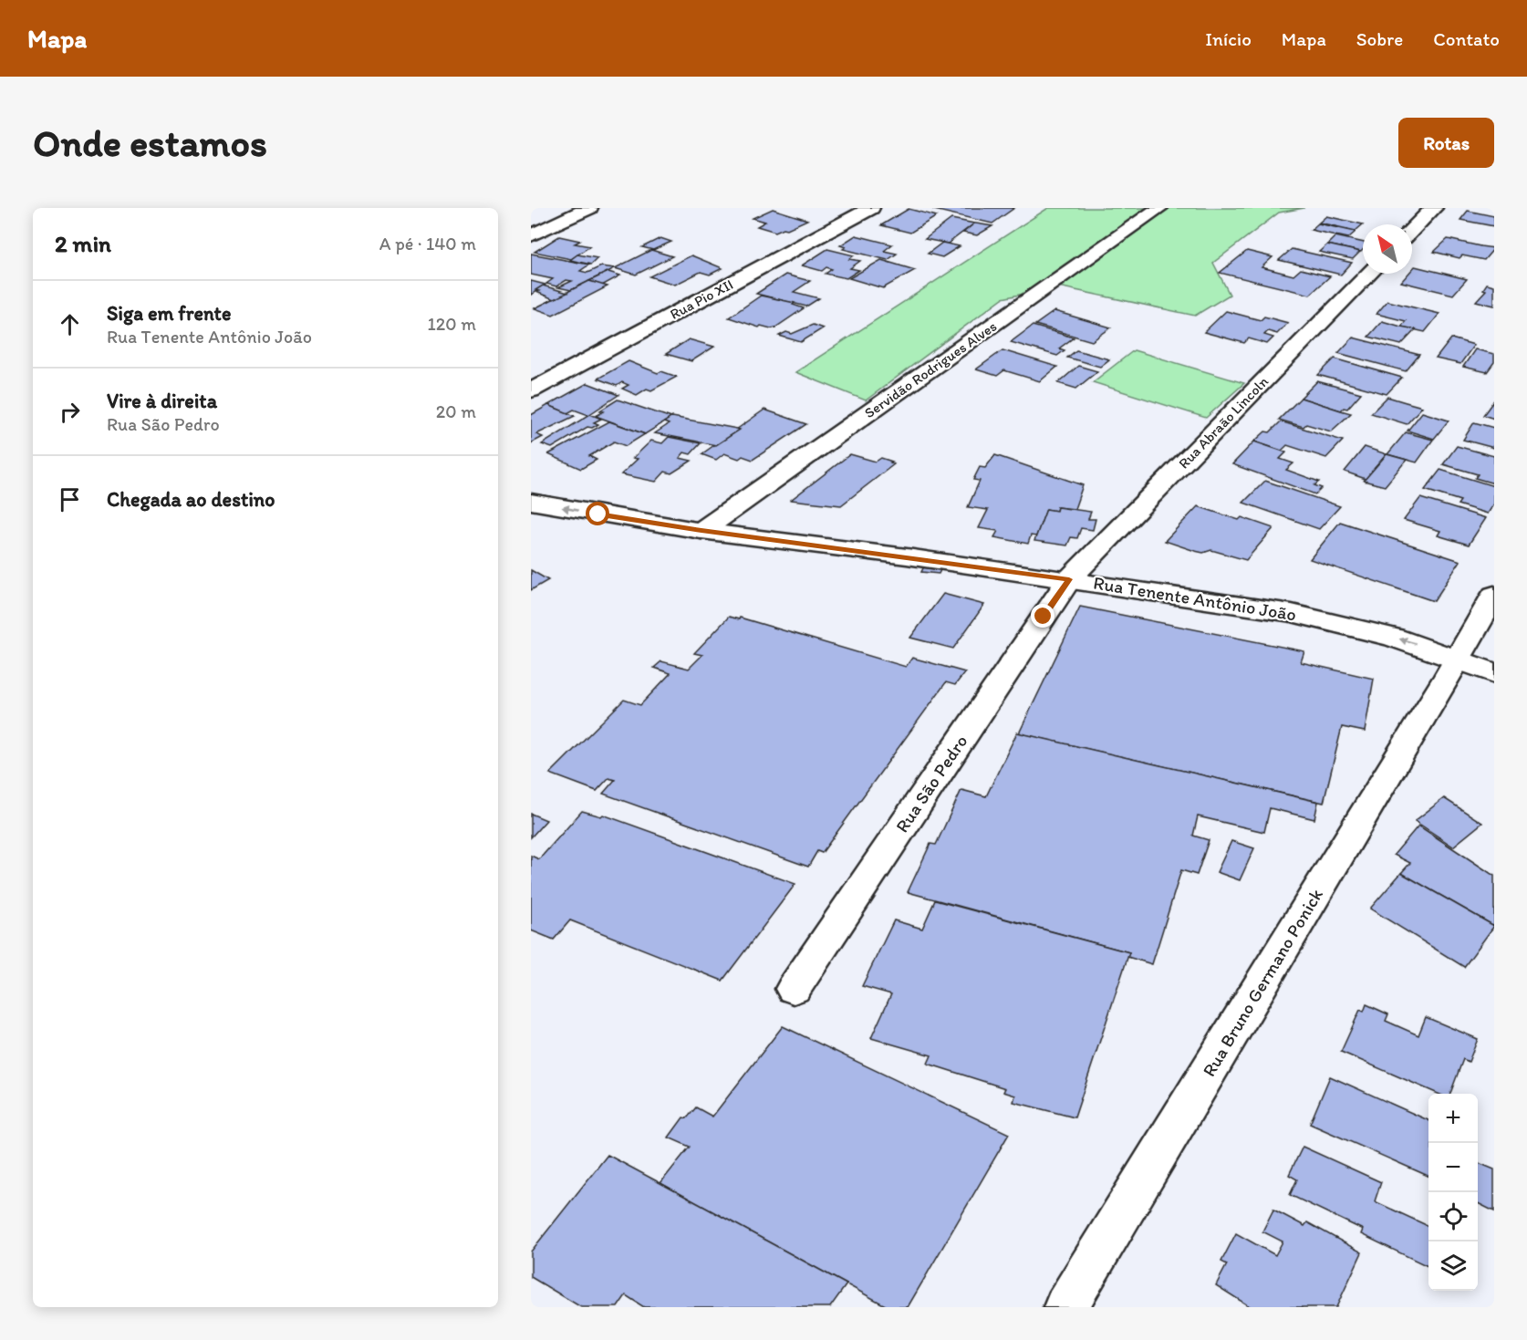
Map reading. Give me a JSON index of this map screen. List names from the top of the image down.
{
  "streets": {
    "street": [
      "Rua Pio XII",
      "Servidão Rodrigues Alves",
      "Rua Abraão Lincoln",
      "Rua Tenente Antônio João",
      "Rua São Pedro",
      "Rua Bruno Germano Ponick"
    ]
  },
  "crossings": [
    ["Servidão Rodrigues Alves", "Rua Tenente Antônio João"],
    ["Rua Abraão Lincoln", "Rua Tenente Antônio João"],
    ["Rua Abraão Lincoln", "Rua São Pedro"],
    ["Rua Tenente Antônio João", "Rua São Pedro"],
    ["Rua Tenente Antônio João", "Rua Bruno Germano Ponick"]
  ],
  "one_way": ["Rua Tenente Antônio João"],
  "north": "top left",
  "page": {
    "header": "Mapa",
    "nav": [
      "Início",
      "Mapa",
      "Sobre",
      "Contato"
    ],
    "buttons": "Rotas",
    "title": "Onde estamos",
    "heading": ["2 min", "A pé · 140 m"],
    "list": [
      ["Siga em frente", "Rua Tenente Antônio João", "120 m"],
      ["Vire à direita", "Rua São Pedro", "20 m"],
      "Chegada ao destino"
    ],
    "map_buttons": ["+", "−"]
  }
}
